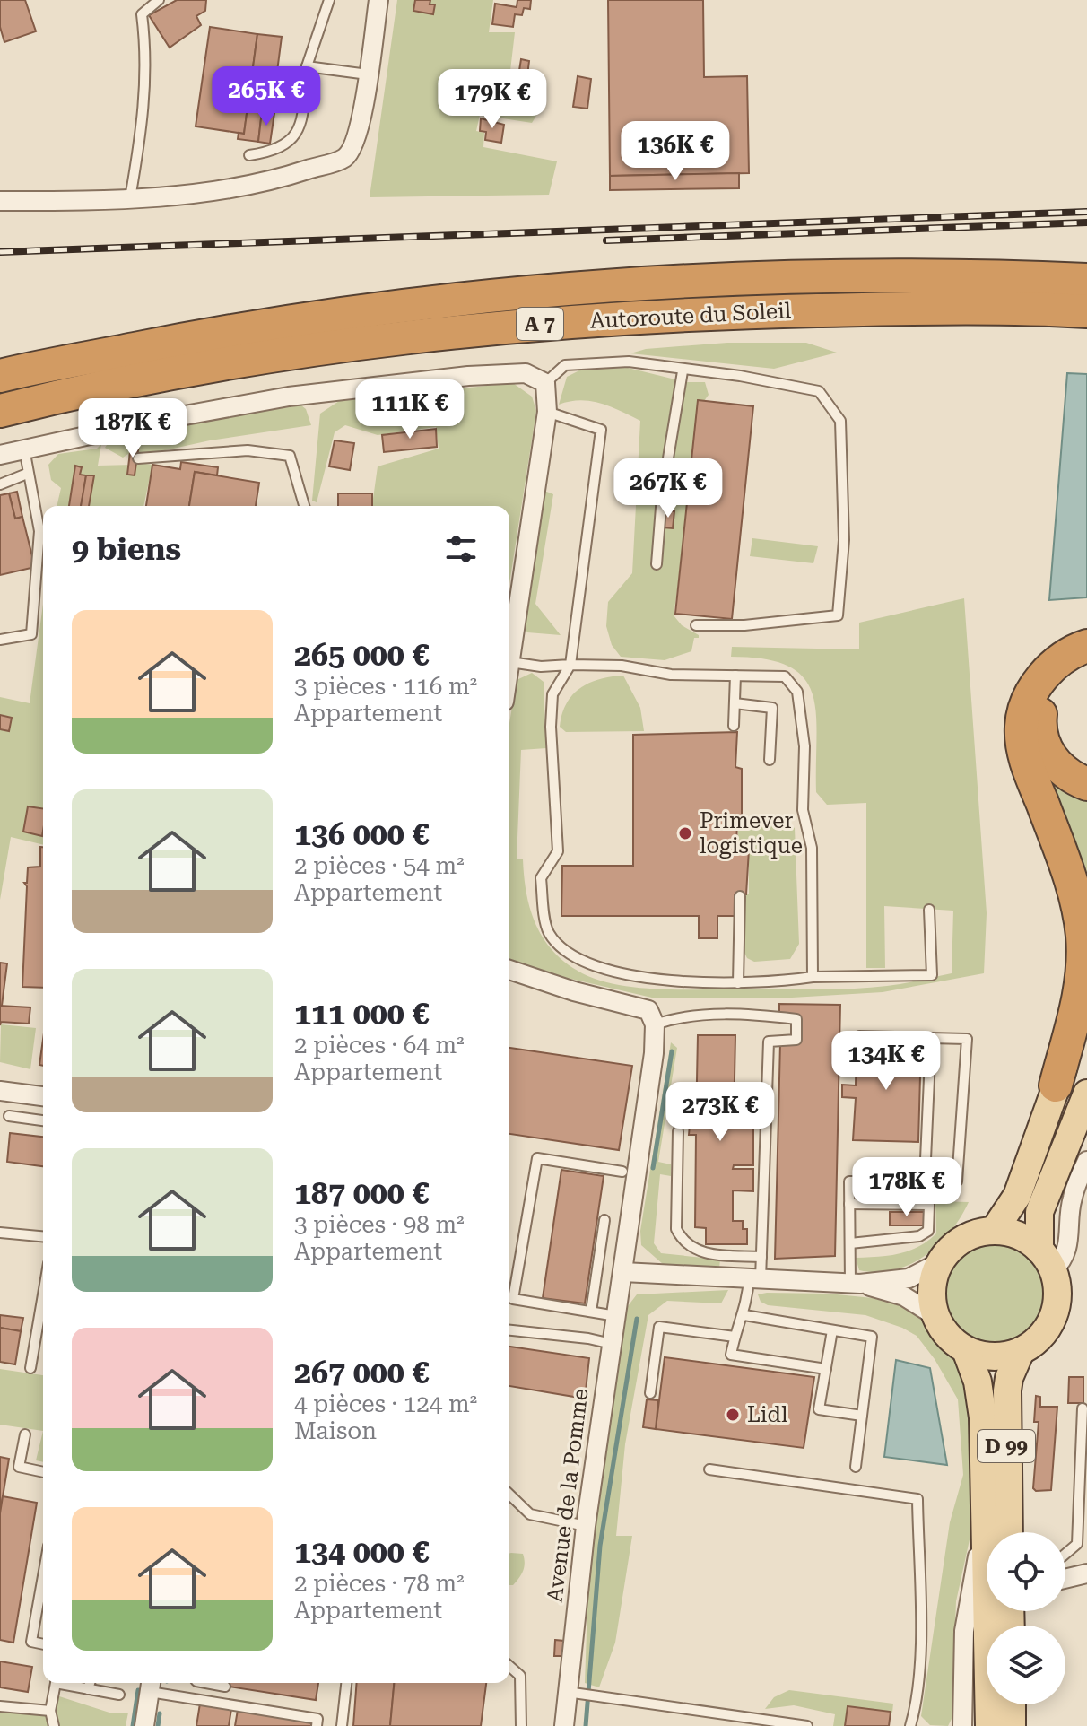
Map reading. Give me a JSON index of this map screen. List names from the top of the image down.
{
  "streets": {
    "highway": ["Autoroute du Soleil", "A 7"],
    "main road": ["D 99"],
    "street": ["Avenue de la Pomme"]
  },
  "places": ["Primever logistique", "Lidl"],
  "page": {
    "price": [
      "265K €",
      "179K €",
      "136K €",
      "111K €",
      "187K €",
      "267K €",
      "134K €",
      "273K €",
      "178K €"
    ],
    "heading": "9 biens",
    "list": [
      {
        "name": "265 000 €",
        "note": "3 pièces · 116 m² · Appartement"
      },
      {
        "name": "136 000 €",
        "note": "2 pièces · 54 m² · Appartement"
      },
      {
        "name": "111 000 €",
        "note": "2 pièces · 64 m² · Appartement"
      },
      {
        "name": "187 000 €",
        "note": "3 pièces · 98 m² · Appartement"
      },
      {
        "name": "267 000 €",
        "note": "4 pièces · 124 m² · Maison"
      },
      {
        "name": "134 000 €",
        "note": "2 pièces · 78 m² · Appartement"
      }
    ]
  }
}
